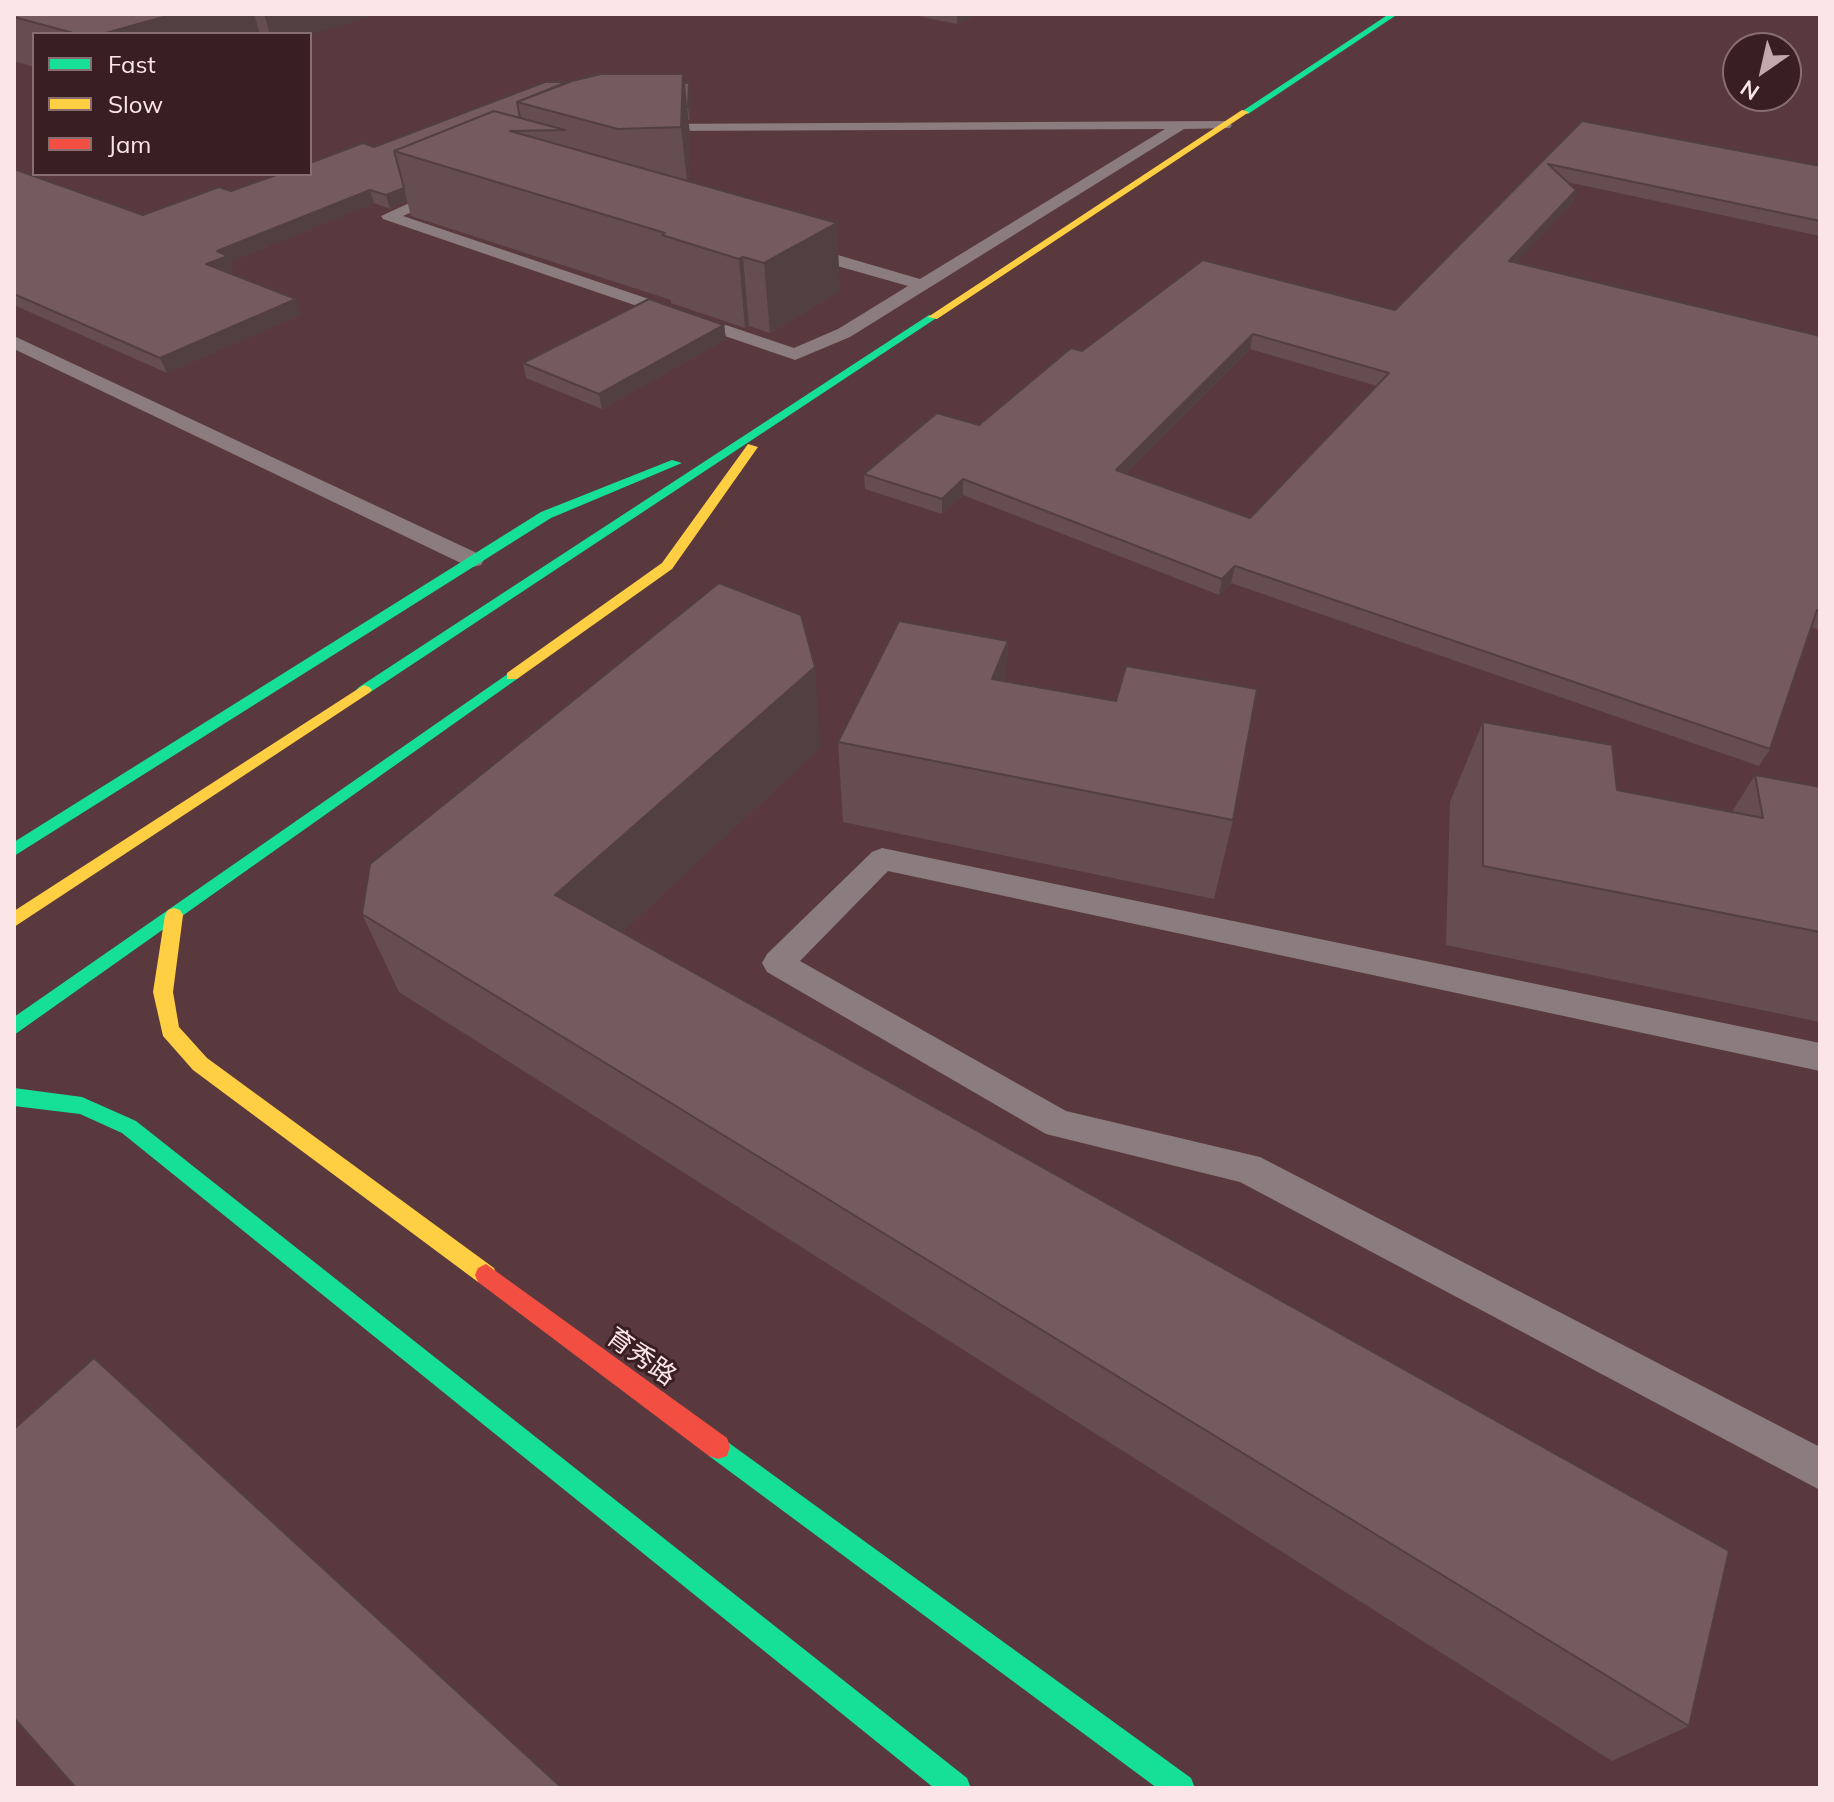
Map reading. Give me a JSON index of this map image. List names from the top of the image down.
{
  "streets": {
    "street": ["育秀路"]
  },
  "legend": ["Fast", "Slow", "Jam"],
  "north": "bottom left"
}
